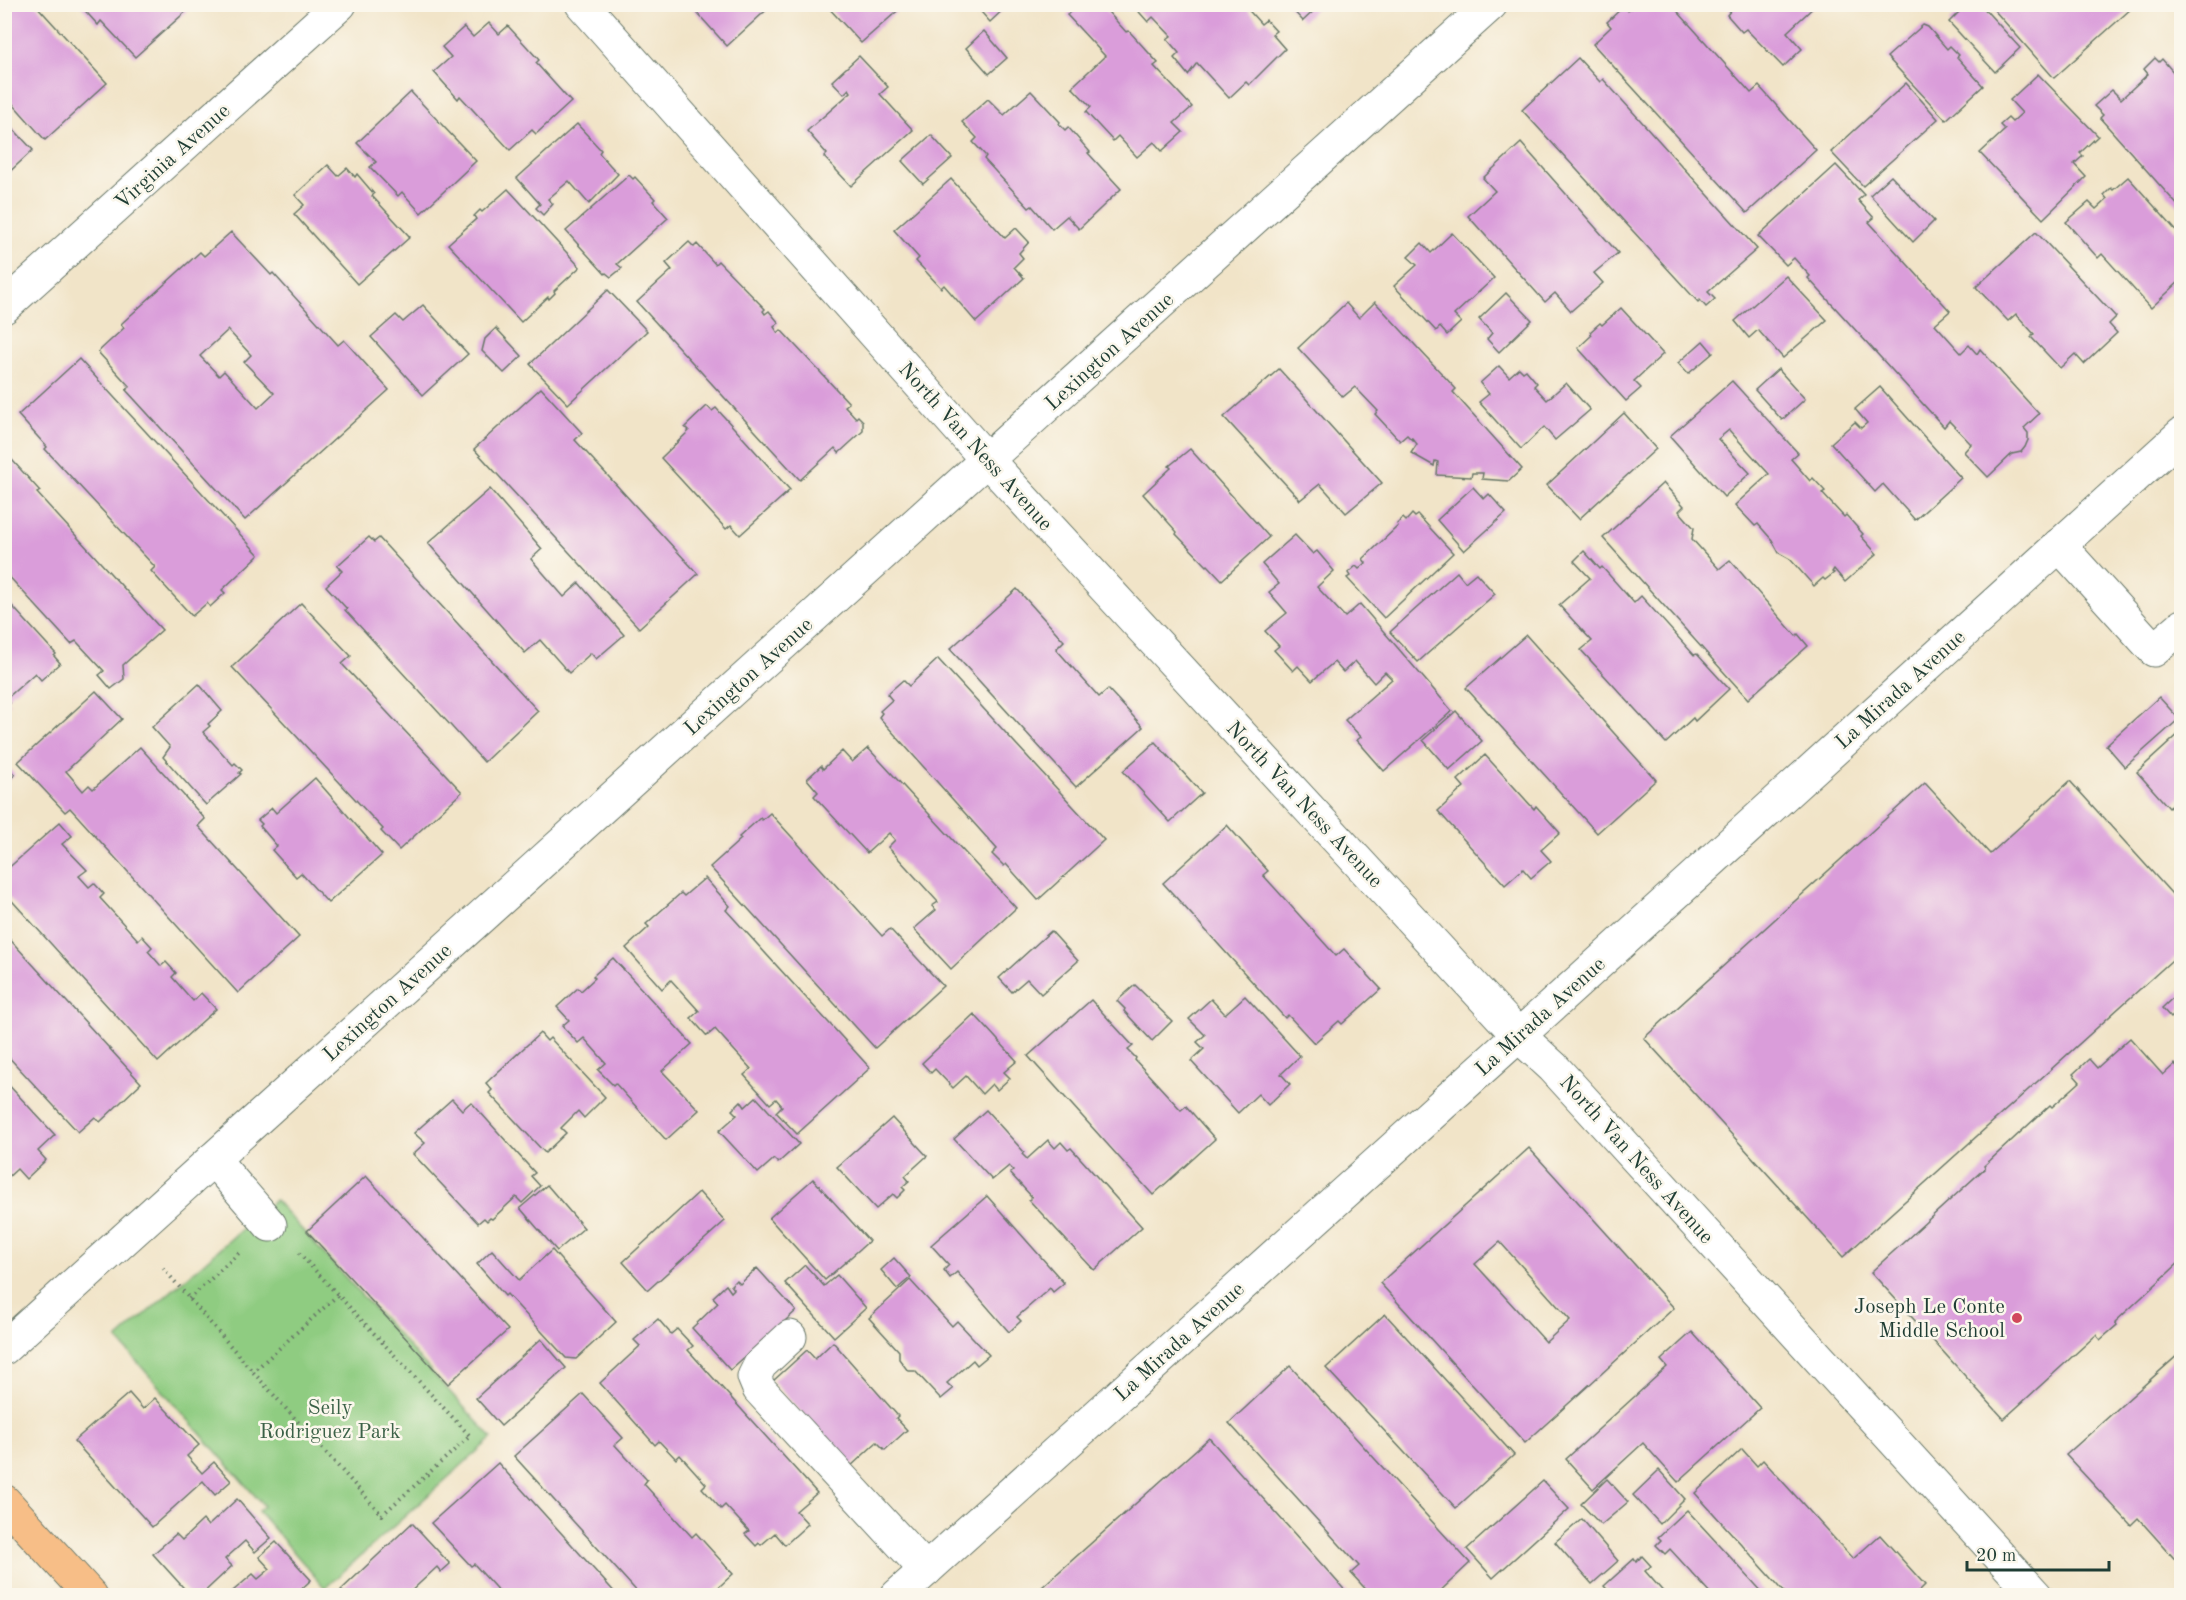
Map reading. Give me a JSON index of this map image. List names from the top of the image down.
{
  "streets": {
    "street": [
      "Virginia Avenue",
      "Lexington Avenue",
      "North Van Ness Avenue",
      "La Mirada Avenue"
    ]
  },
  "crossings": [
    ["Lexington Avenue", "North Van Ness Avenue"],
    ["North Van Ness Avenue", "La Mirada Avenue"]
  ],
  "parks": ["Seily Rodriguez Park"],
  "places": ["Joseph Le Conte Middle School"],
  "scale_bar": "20 m"
}
